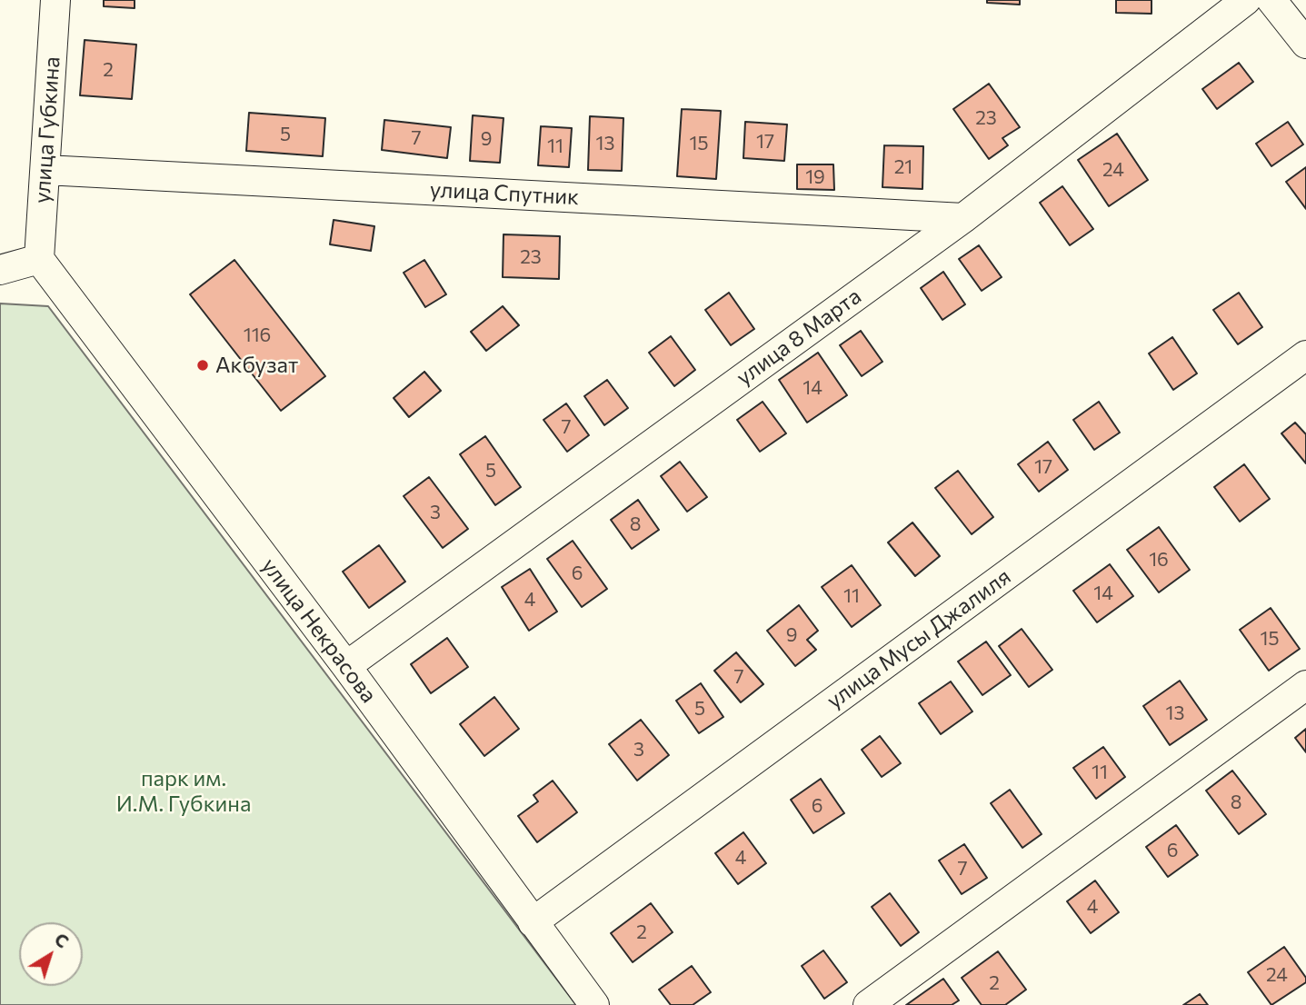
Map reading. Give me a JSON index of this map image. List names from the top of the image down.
{
  "streets": {
    "street": [
      "улица Губкина",
      "улица Спутник",
      "улица 8 Марта",
      "улица Некрасова",
      "улица Мусы Джалиля"
    ]
  },
  "crossings": [
    ["улица Губкина", "улица Спутник"],
    ["улица Губкина", "улица Некрасова"],
    ["улица Спутник", "улица 8 Марта"],
    ["улица 8 Марта", "улица Некрасова"],
    ["улица Некрасова", "улица Мусы Джалиля"]
  ],
  "parks": ["парк им. И.М. Губкина"],
  "places": ["Акбузат"],
  "house_numbers": [
    "2",
    "23",
    "5",
    "7",
    "9",
    "17",
    "13",
    "15",
    "11",
    "21",
    "24",
    "19",
    "23",
    "116",
    "14",
    "7",
    "17",
    "5",
    "3",
    "8",
    "16",
    "6",
    "14",
    "11",
    "4",
    "9",
    "15",
    "7",
    "5",
    "13",
    "3",
    "11",
    "8",
    "6",
    "6",
    "4",
    "7",
    "4",
    "2",
    "24",
    "2"
  ],
  "north": "top right"
}
